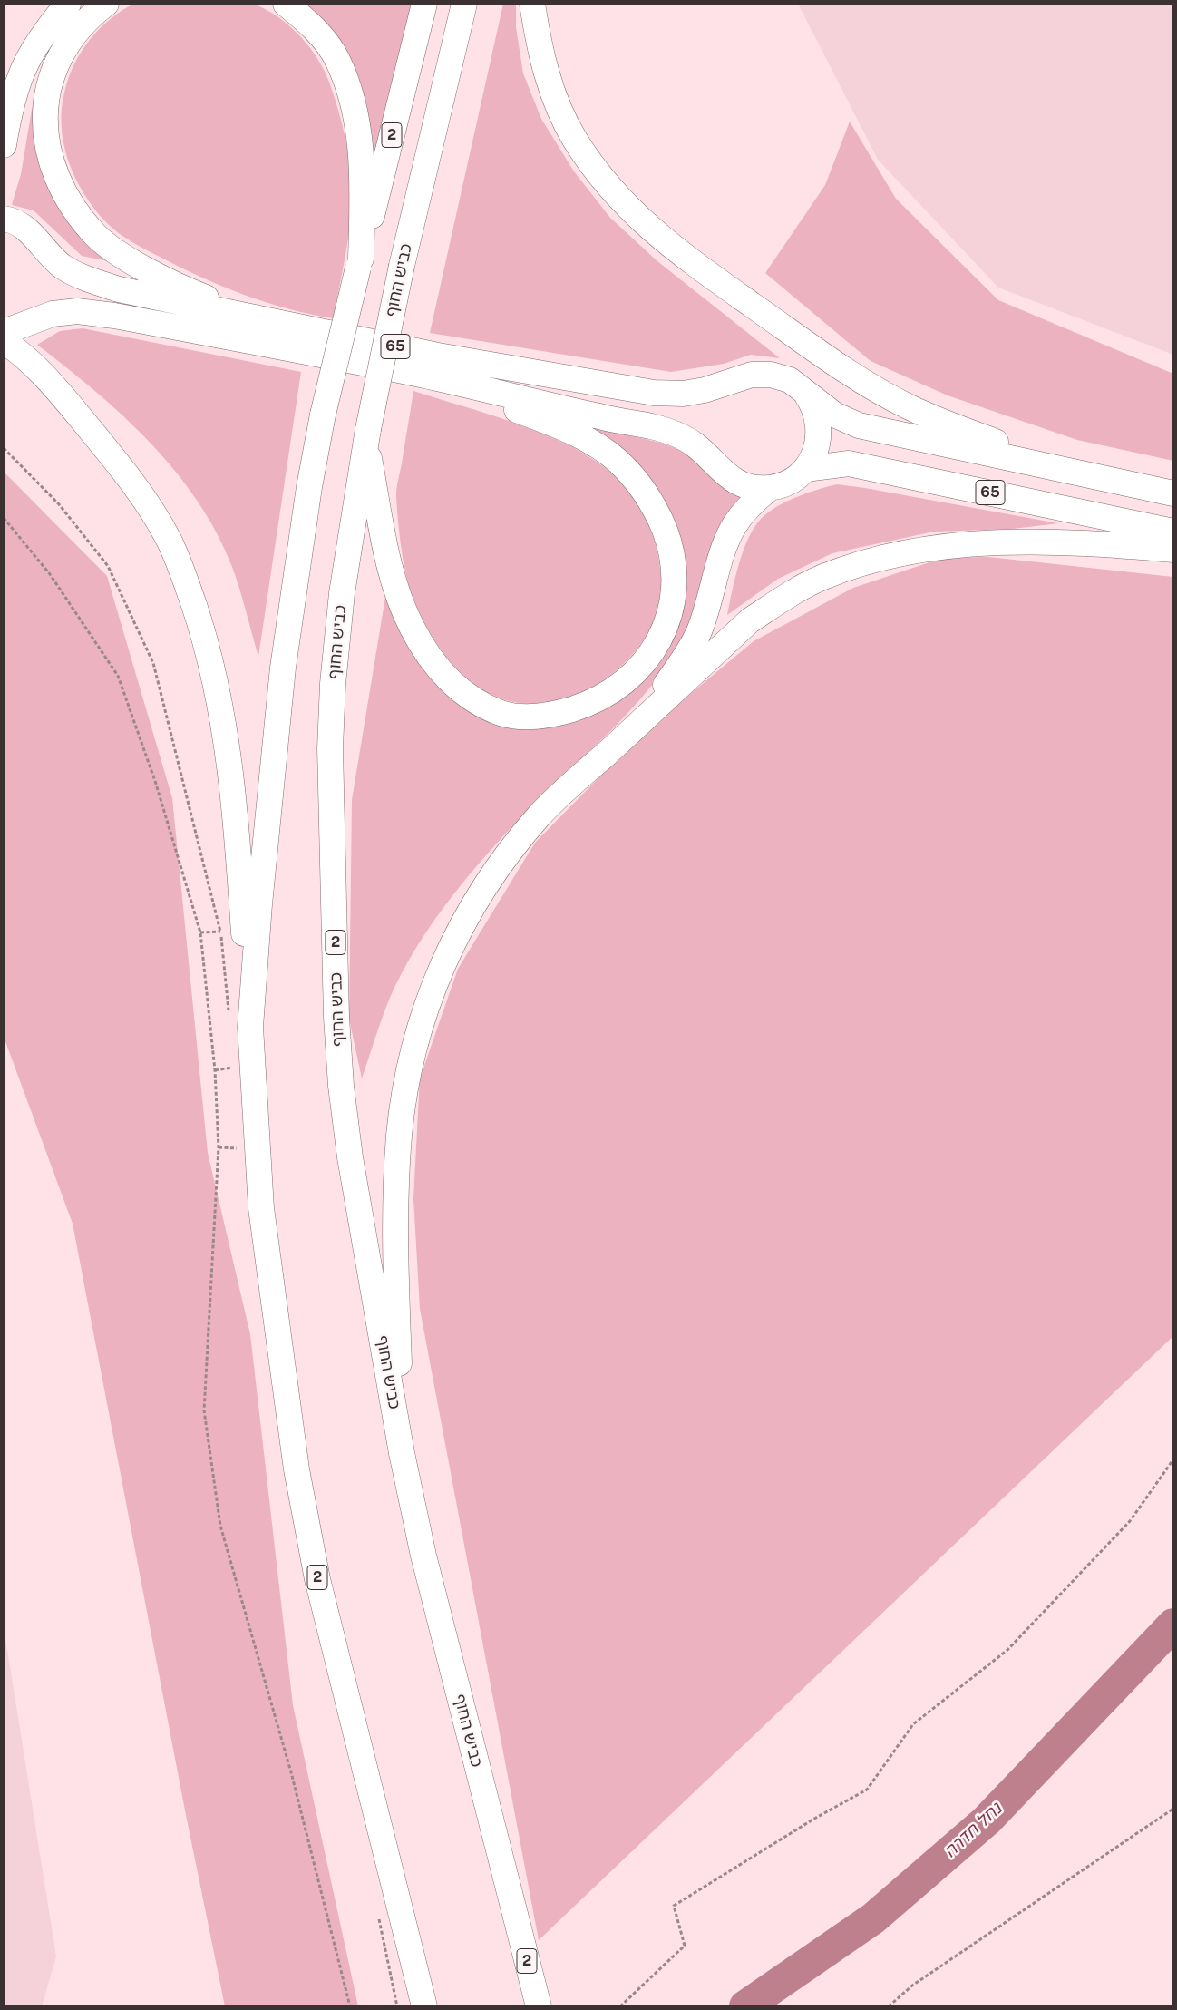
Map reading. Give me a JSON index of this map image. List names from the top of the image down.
{
  "streets": {
    "highway": ["2", "כביש החוף", "65"]
  },
  "water": ["נחל חדרה"]
}
